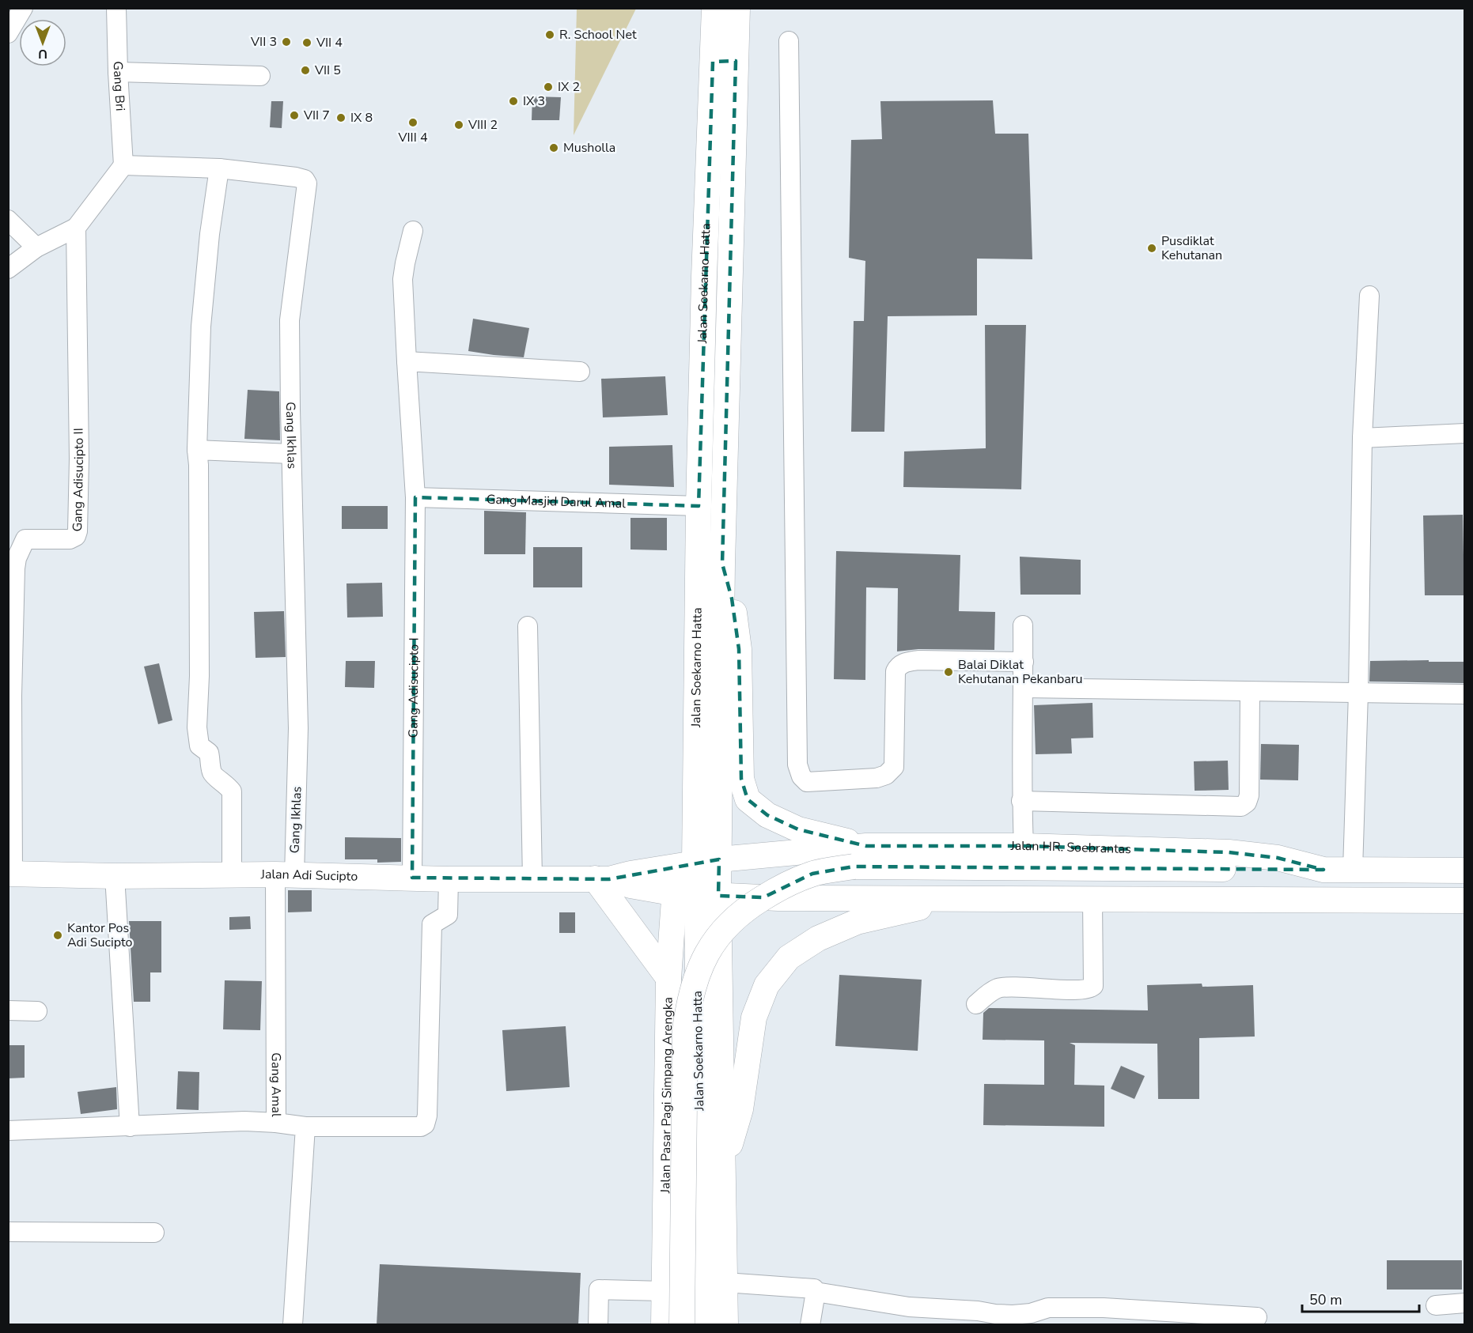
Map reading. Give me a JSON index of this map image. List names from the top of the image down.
{
  "streets": {
    "main road": [
      "Jalan Soekarno Hatta",
      "Jalan HR. Soebrantas",
      "Jalan Adi Sucipto",
      "Jalan Pasar Pagi Simpang Arengka"
    ],
    "street": [
      "Gang Bri",
      "Gang Ikhlas",
      "Gang Adisucipto II",
      "Gang Masjid Darul Amal",
      "Gang Adisucipto I",
      "Gang Amal"
    ]
  },
  "crossings": [
    ["Gang Bri", "Gang Ikhlas"],
    ["Jalan Soekarno Hatta", "Gang Masjid Darul Amal"],
    ["Jalan Soekarno Hatta", "Jalan HR. Soebrantas"],
    ["Jalan Soekarno Hatta", "Jalan Adi Sucipto"],
    ["Jalan Soekarno Hatta", "Jalan Pasar Pagi Simpang Arengka"],
    ["Gang Ikhlas", "Jalan Adi Sucipto"],
    ["Gang Ikhlas", "Gang Amal"],
    ["Gang Adisucipto II", "Jalan Adi Sucipto"],
    ["Gang Masjid Darul Amal", "Gang Adisucipto I"],
    ["Gang Adisucipto I", "Jalan Adi Sucipto"],
    ["Jalan HR. Soebrantas", "Jalan Adi Sucipto"],
    ["Jalan Adi Sucipto", "Gang Amal"],
    ["Jalan Adi Sucipto", "Jalan Pasar Pagi Simpang Arengka"]
  ],
  "places": [
    "R. School Net",
    "VII 3",
    "VII 4",
    "VII 5",
    "IX 2",
    "IX 3",
    "VII 7",
    "IX 8",
    "VIII 4",
    "VIII 2",
    "Musholla",
    "Pusdiklat Kehutanan",
    "Balai Diklat Kehutanan Pekanbaru",
    "Kantor Pos Adi Sucipto"
  ],
  "scale_bar": "50 m",
  "north": "bottom"
}
